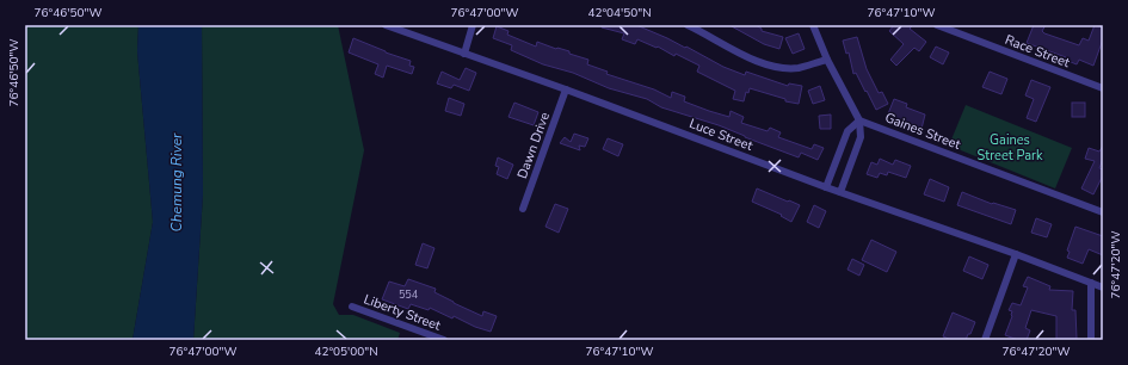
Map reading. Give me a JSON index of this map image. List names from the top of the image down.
{
  "streets": {
    "street": [
      "Race Street",
      "Gaines Street",
      "Luce Street",
      "Dawn Drive",
      "Liberty Street"
    ]
  },
  "crossings": [
    ["Luce Street", "Dawn Drive"]
  ],
  "water": ["Chemung River"],
  "parks": ["Gaines Street Park"],
  "house_numbers": ["554"],
  "coordinates": [
    "76°46'50\"W",
    "76°47'00\"W",
    "42°04'50\"N",
    "76°47'10\"W",
    "76°47'20\"W",
    "42°05'00\"N"
  ]
}
